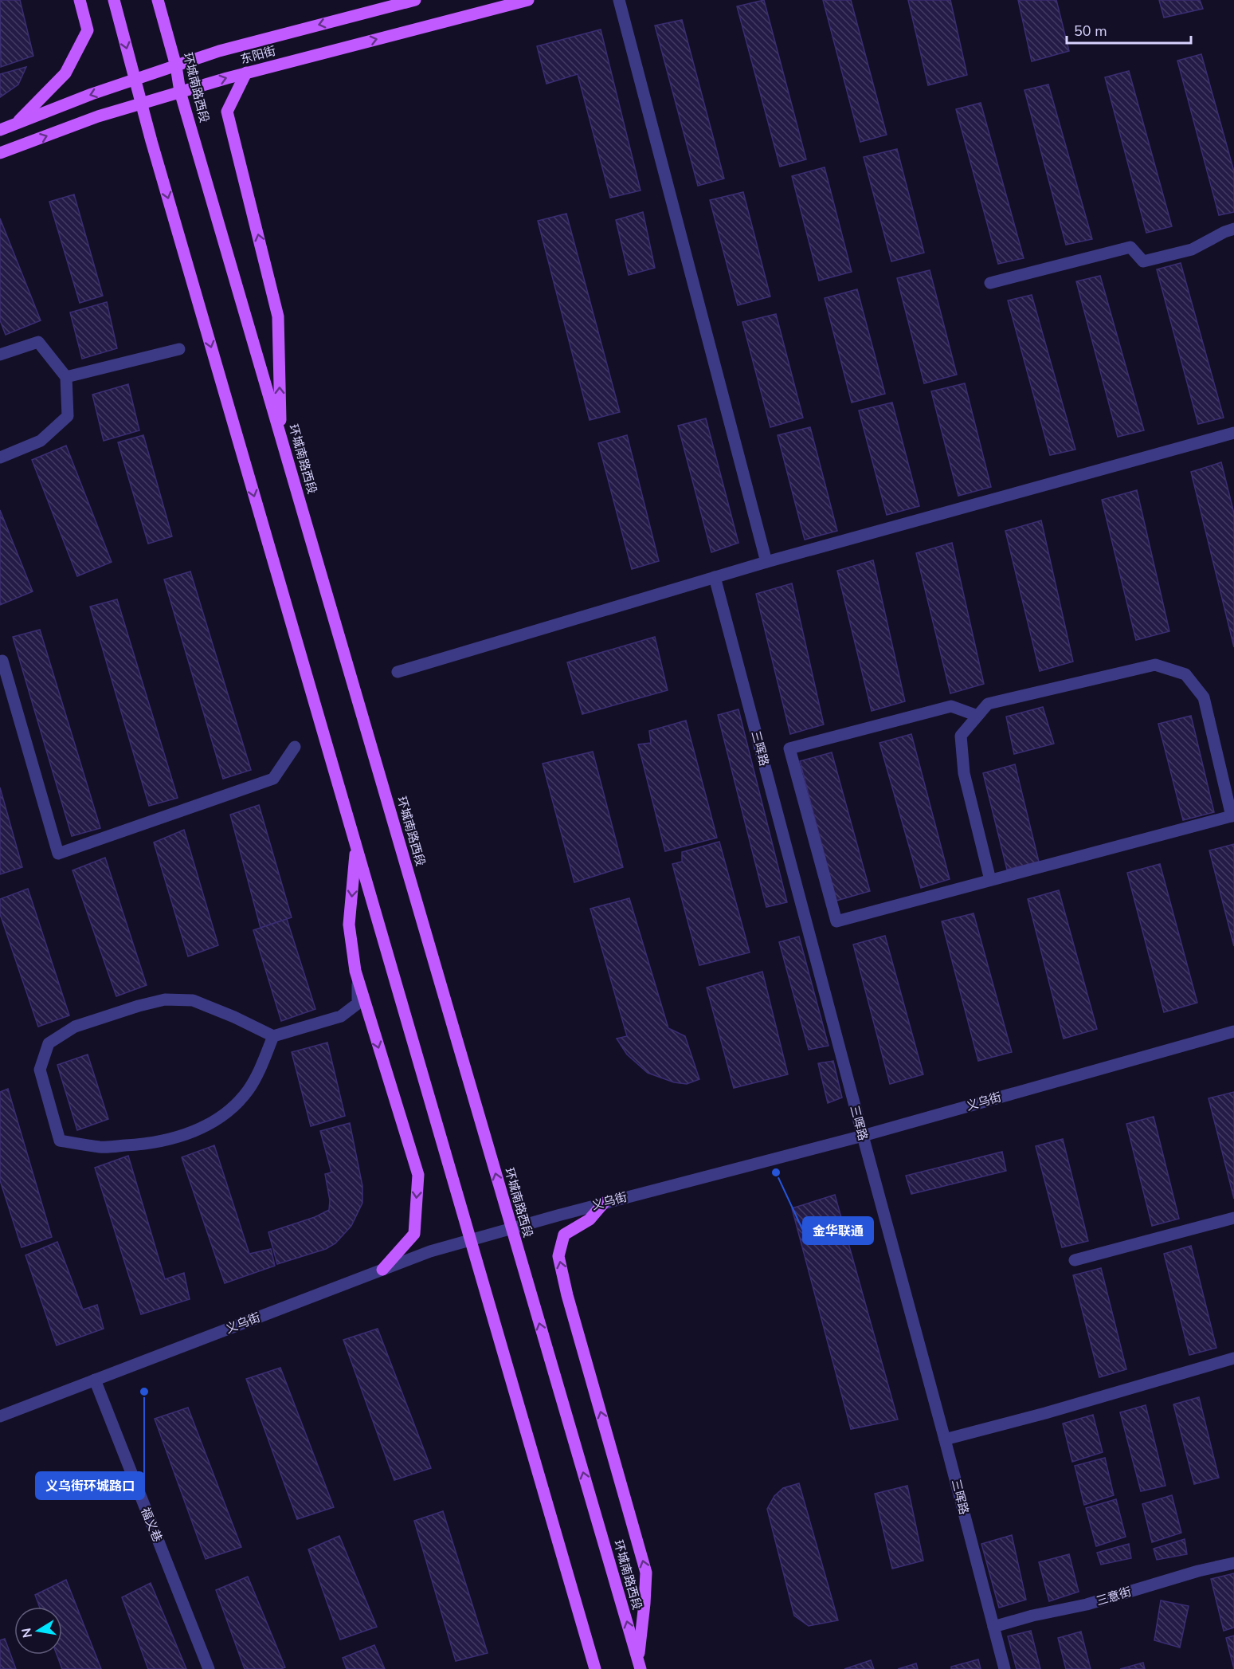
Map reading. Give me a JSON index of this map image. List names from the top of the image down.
{
  "streets": {
    "main road": ["东阳街", "环城南路西段"],
    "street": [
      "三晖路",
      "义乌街",
      "福义巷",
      "三意街"
    ]
  },
  "crossings": [
    ["东阳街", "环城南路西段"],
    ["环城南路西段", "义乌街"],
    ["三晖路", "义乌街"],
    ["三晖路", "三意街"],
    ["义乌街", "福义巷"]
  ],
  "places": ["金华联通", "义乌街环城路口"],
  "scale_bar": "50 m",
  "north": "left"
}
